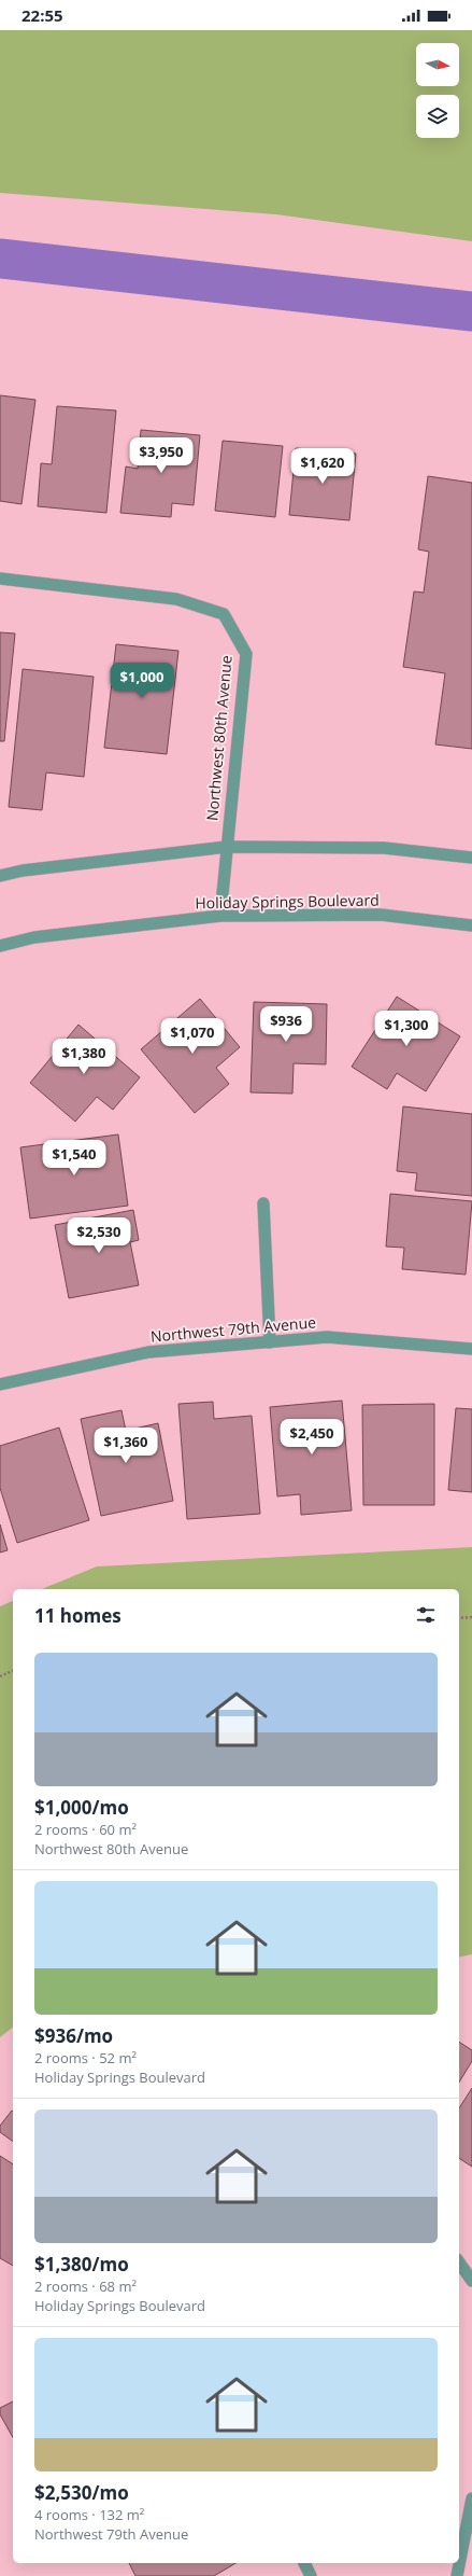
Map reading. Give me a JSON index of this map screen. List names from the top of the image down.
{
  "streets": {
    "street": ["Northwest 80th Avenue", "Holiday Springs Boulevard", "Northwest 79th Avenue"]
  },
  "crossings": [
    ["Northwest 80th Avenue", "Holiday Springs Boulevard"]
  ],
  "north": "right",
  "page": {
    "status": "22:55",
    "price": [
      "$3,950",
      "$1,620",
      "$1,000",
      "$936",
      "$1,300",
      "$1,070",
      "$1,380",
      "$1,540",
      "$2,530",
      "$2,450",
      "$1,360"
    ],
    "heading": "11 homes",
    "list": [
      {
        "name": "$1,000/mo",
        "note": "2 rooms · 60 m² · Northwest 80th Avenue"
      },
      {
        "name": "$936/mo",
        "note": "2 rooms · 52 m² · Holiday Springs Boulevard"
      },
      {
        "name": "$1,380/mo",
        "note": "2 rooms · 68 m² · Holiday Springs Boulevard"
      },
      {
        "name": "$2,530/mo",
        "note": "4 rooms · 132 m² · Northwest 79th Avenue"
      }
    ]
  }
}
